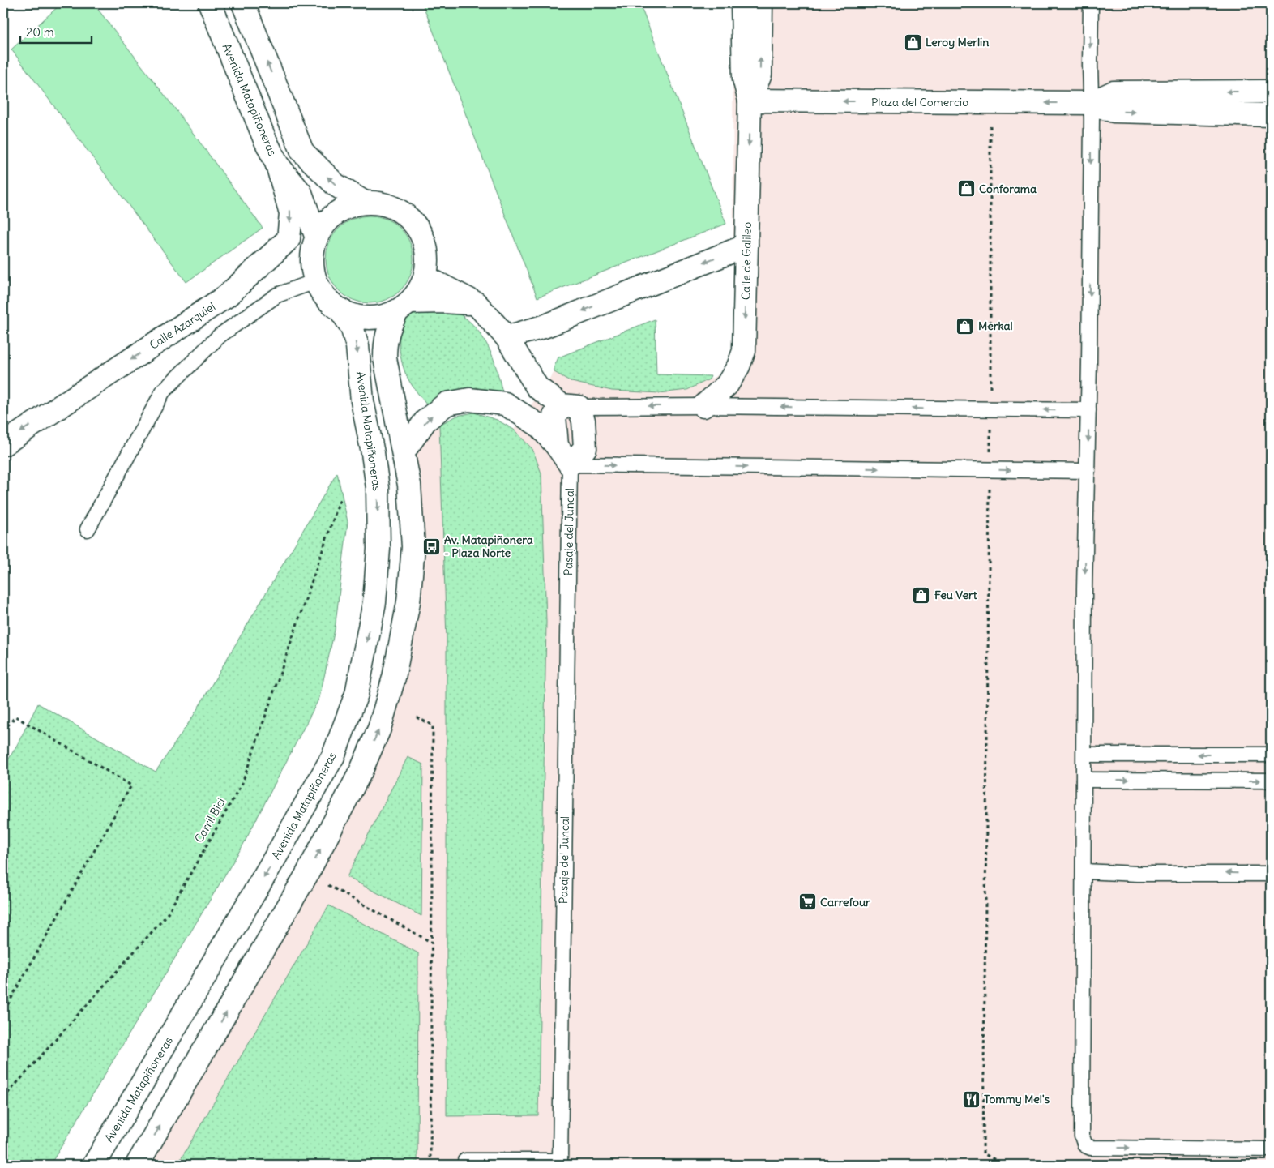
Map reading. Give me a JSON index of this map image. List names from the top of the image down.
{
  "streets": {
    "street": [
      "Avenida Matapiñoneras",
      "Plaza del Comercio",
      "Calle de Galileo",
      "Calle Azarquiel"
    ],
    "lane": ["Pasaje del Juncal"],
    "path": ["Carril Bici"]
  },
  "crossings": [
    ["Avenida Matapiñoneras", "Calle Azarquiel"],
    ["Plaza del Comercio", "Calle de Galileo"]
  ],
  "one_way": ["Calle Azarquiel"],
  "places": {
    "shop": [
      "Leroy Merlin",
      "Conforama",
      "Merkal",
      "Feu Vert"
    ],
    "bus stop": ["Av. Matapiñonera - Plaza Norte"],
    "supermarket": ["Carrefour"],
    "restaurant": ["Tommy Mel's"]
  },
  "scale_bar": "20 m"
}
